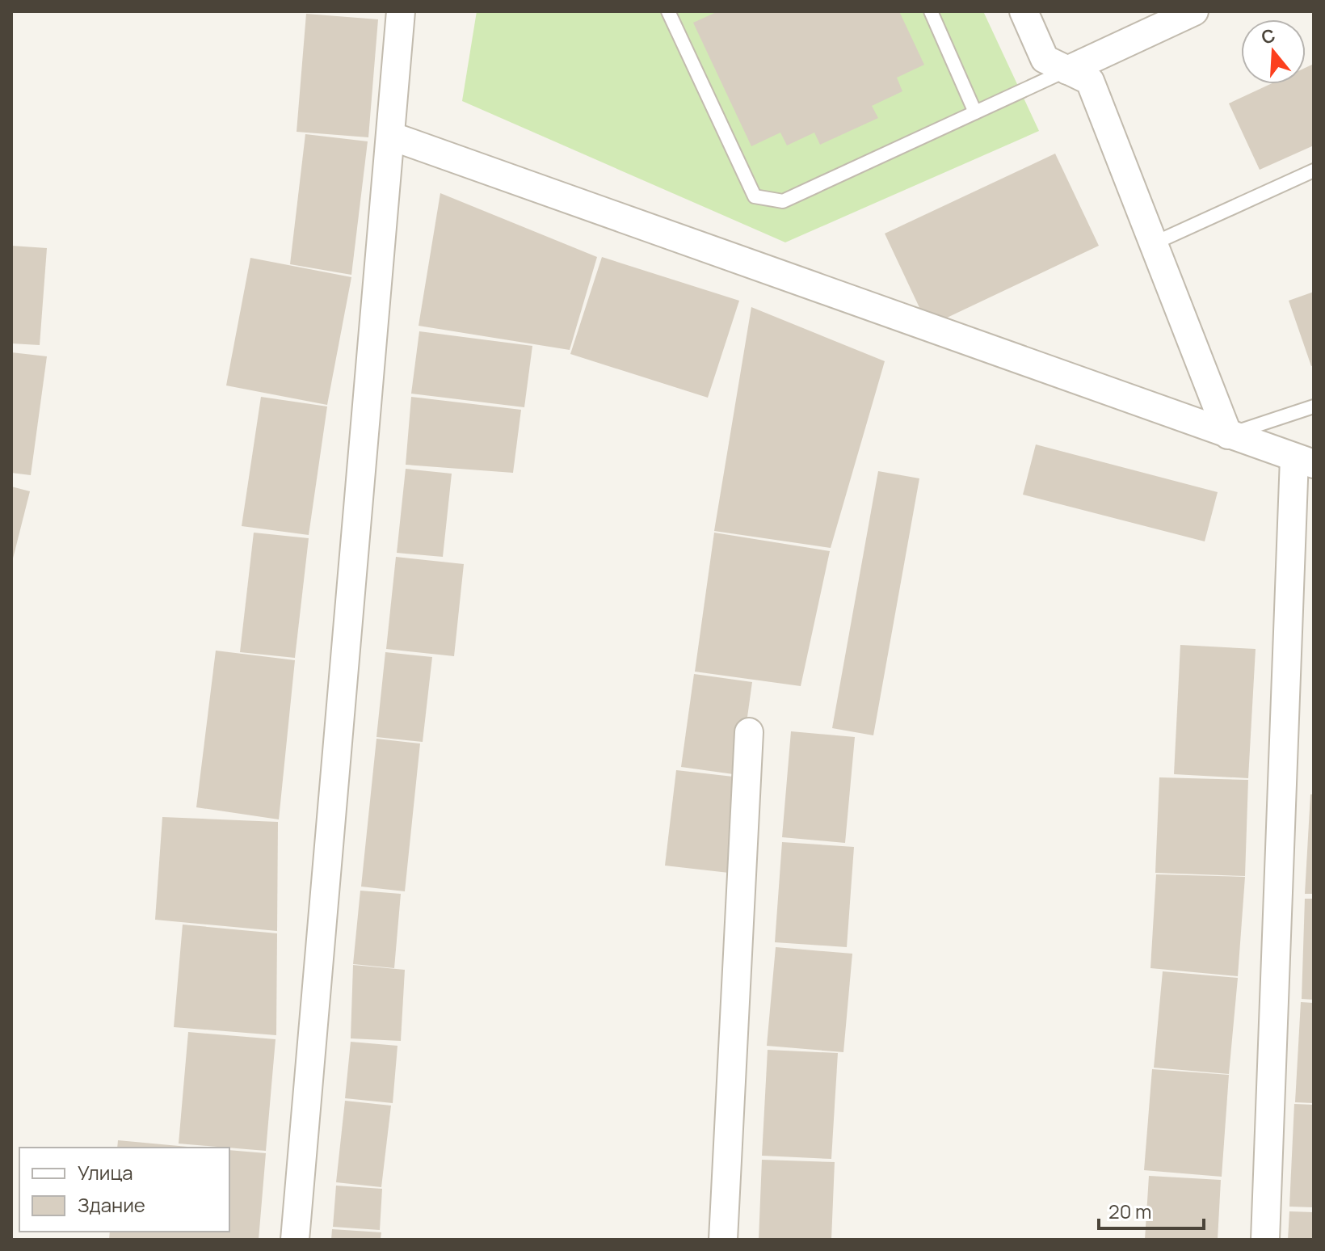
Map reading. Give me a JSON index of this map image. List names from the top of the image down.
{
  "legend": ["Улица", "Здание"],
  "scale_bar": "20 m",
  "north": "top"
}
